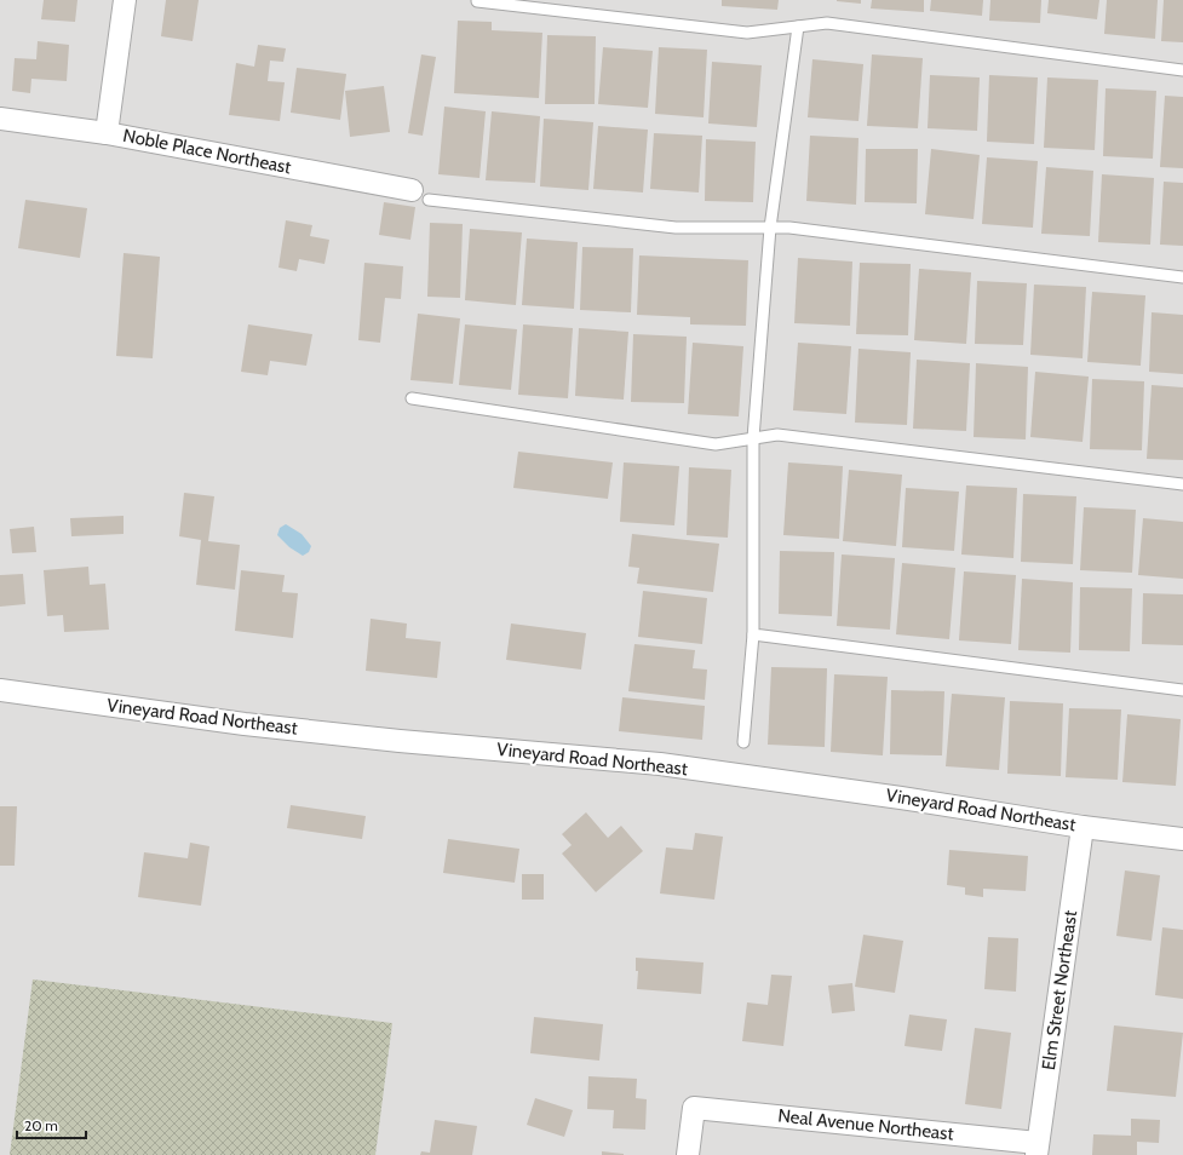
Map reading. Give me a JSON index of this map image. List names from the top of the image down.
{
  "streets": {
    "street": [
      "Noble Place Northeast",
      "Vineyard Road Northeast",
      "Elm Street Northeast",
      "Neal Avenue Northeast"
    ]
  },
  "crossings": [
    ["Vineyard Road Northeast", "Elm Street Northeast"],
    ["Elm Street Northeast", "Neal Avenue Northeast"]
  ],
  "scale_bar": "20 m"
}
